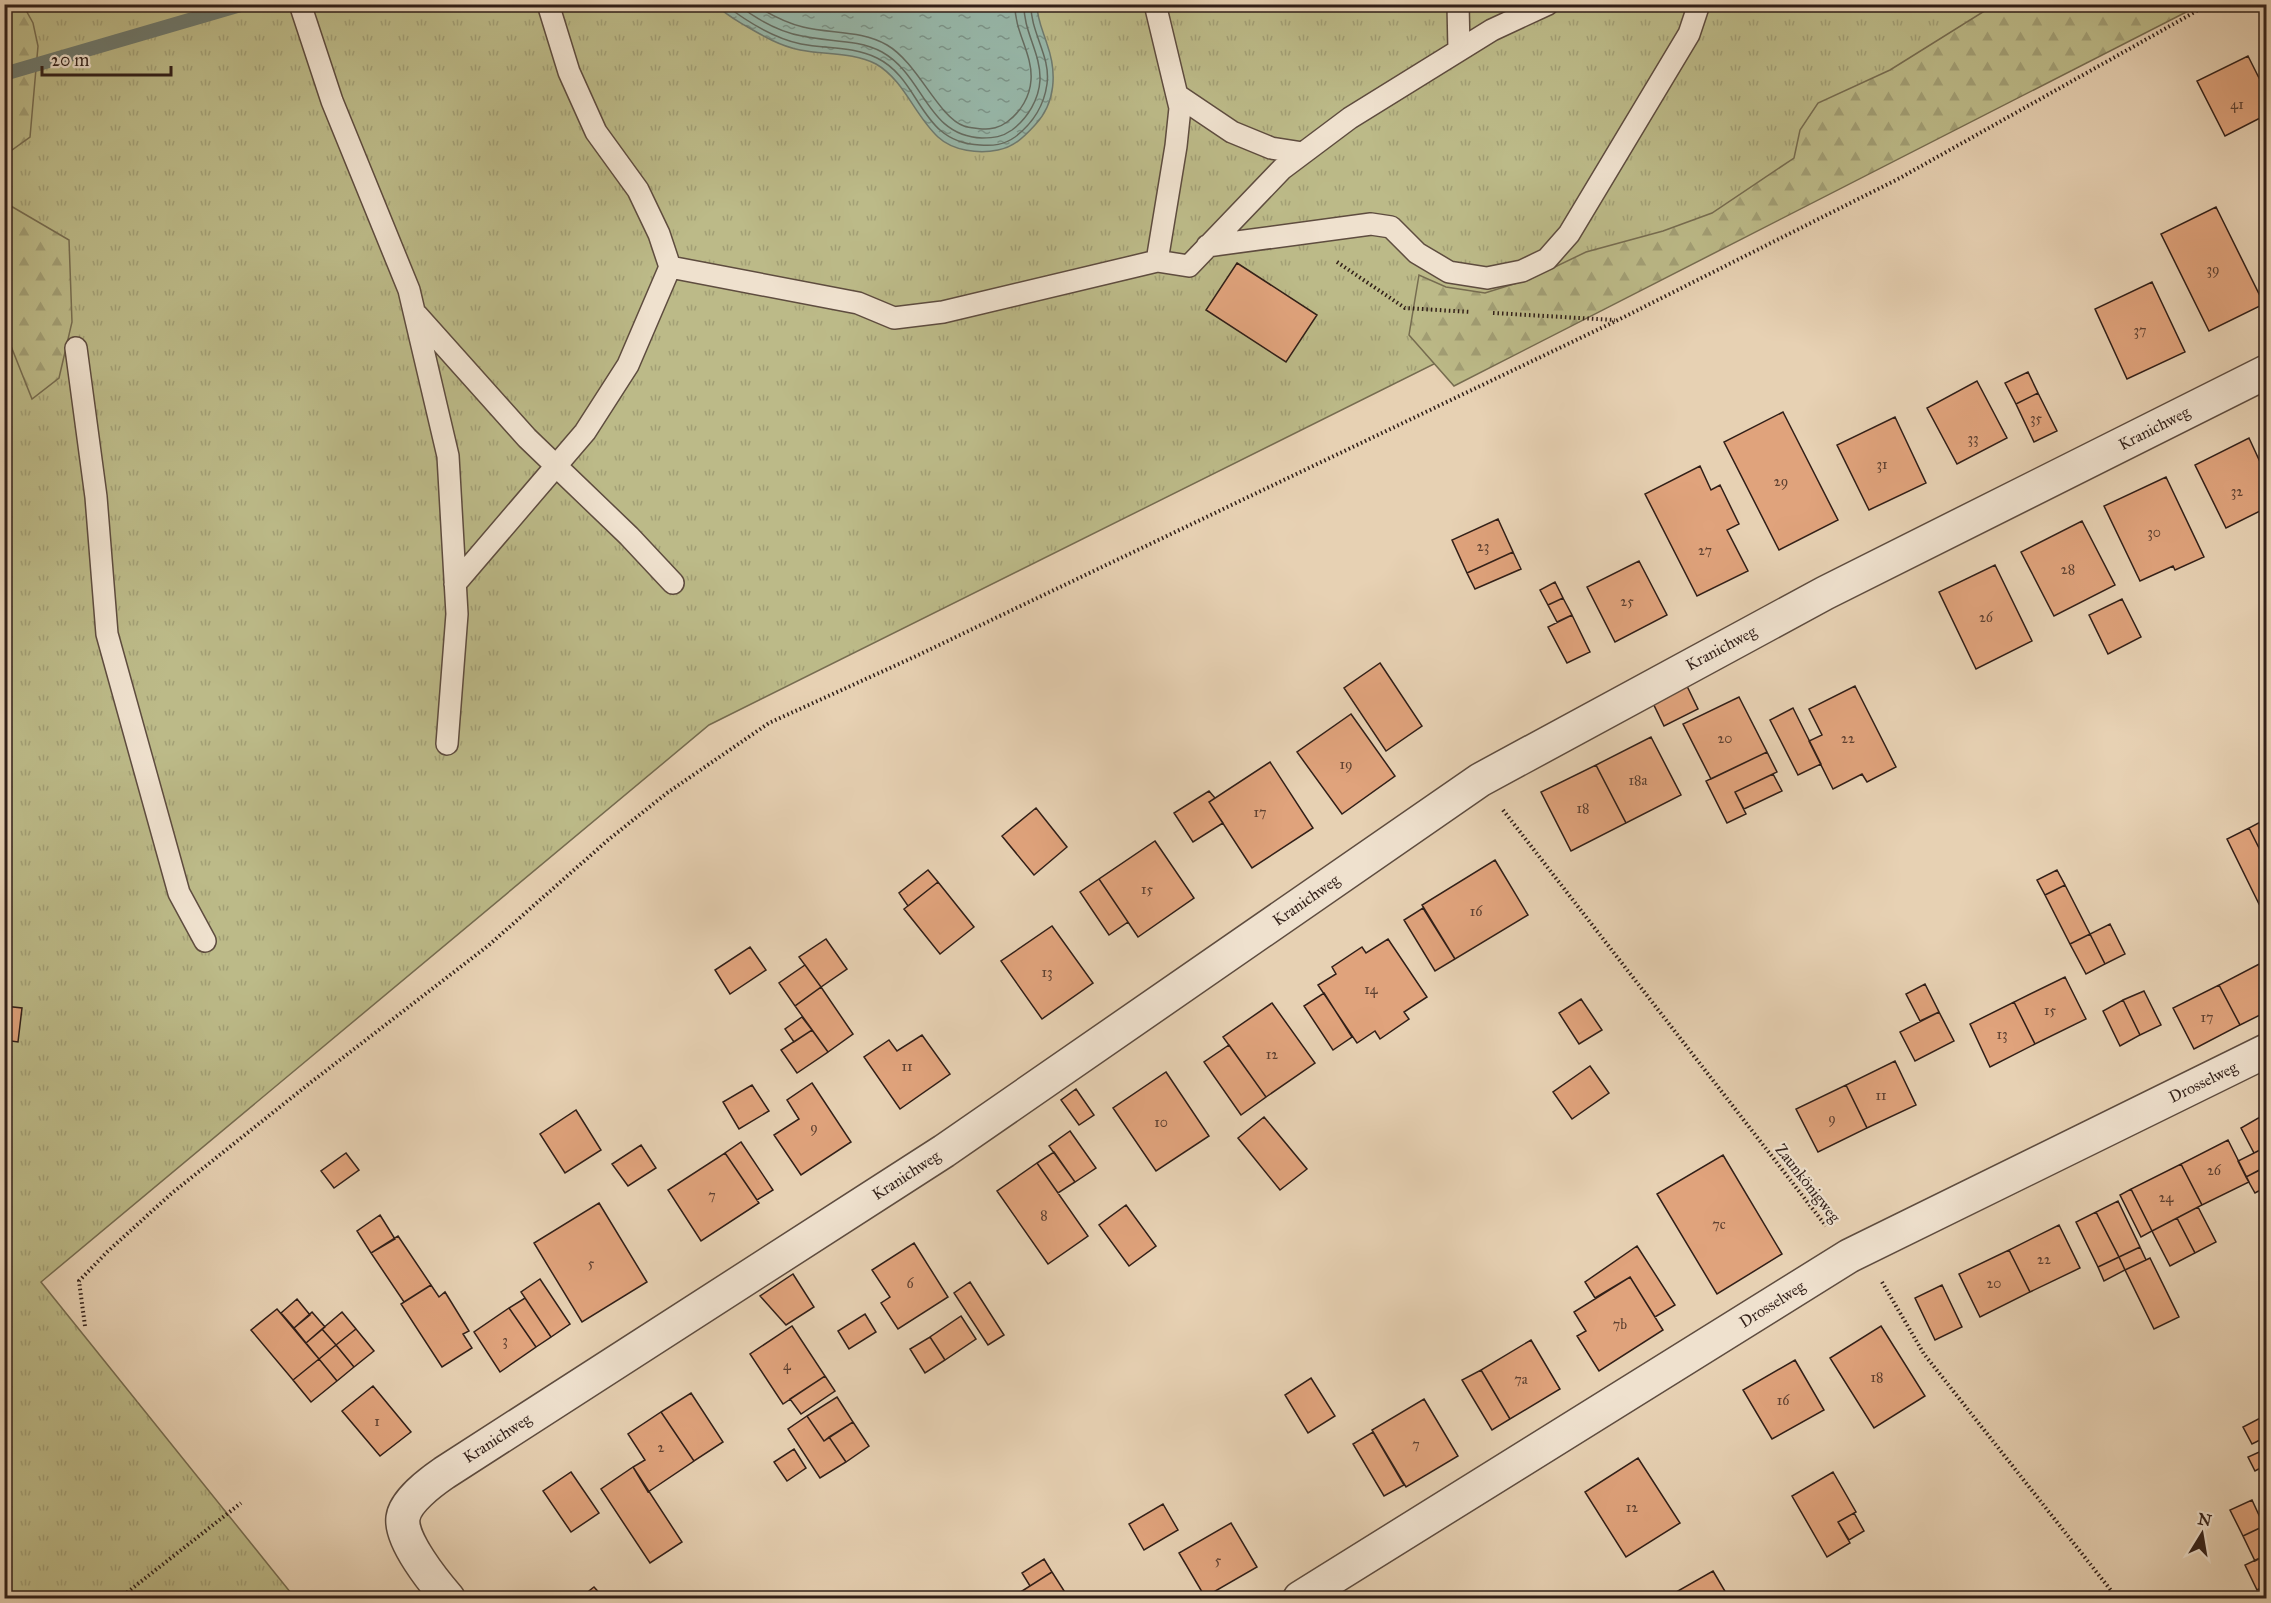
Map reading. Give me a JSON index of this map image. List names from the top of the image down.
{
  "streets": {
    "street": ["Kranichweg", "Drosselweg"],
    "path": ["Zaunkönigweg"]
  },
  "crossings": [
    ["Kranichweg", "Zaunkönigweg"],
    ["Drosselweg", "Zaunkönigweg"]
  ],
  "house_numbers": [
    "41",
    "39",
    "37",
    "35",
    "33",
    "31",
    "29",
    "32",
    "30",
    "23",
    "27",
    "28",
    "25",
    "26",
    "20",
    "22",
    "19",
    "18a",
    "18",
    "17",
    "15",
    "16",
    "13",
    "14",
    "15",
    "17",
    "13",
    "12",
    "11",
    "11",
    "9",
    "10",
    "9",
    "26",
    "7",
    "24",
    "8",
    "7c",
    "22",
    "5",
    "6",
    "20",
    "7b",
    "3",
    "4",
    "18",
    "7a",
    "16",
    "1",
    "7",
    "2",
    "12",
    "5"
  ],
  "scale_bar": "20 m",
  "north": "top"
}
